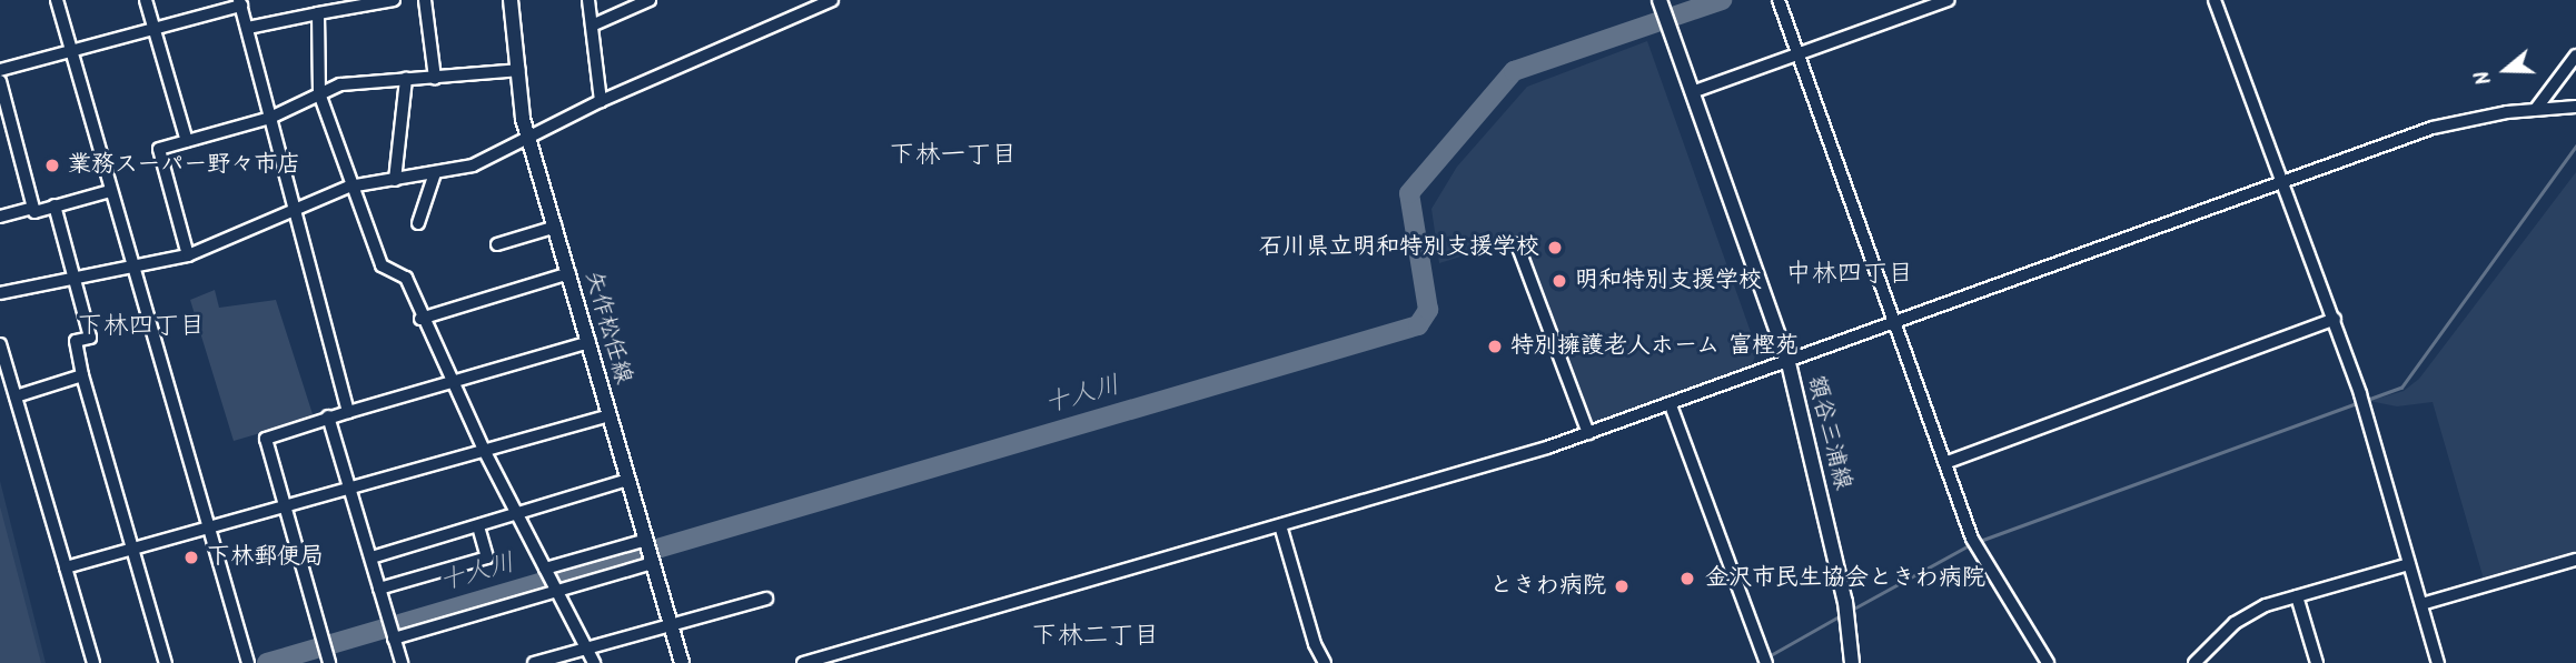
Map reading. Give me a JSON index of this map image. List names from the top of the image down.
{
  "streets": {
    "main road": ["矢作松任線", "額谷三浦線"]
  },
  "districts": [
    "下林一丁目",
    "中林四丁目",
    "下林四丁目",
    "下林二丁目"
  ],
  "water": ["十人川"],
  "places": [
    "業務スーパー野々市店",
    "石川県立明和特別支援学校",
    "明和特別支援学校",
    "特別擁護老人ホーム 富樫苑",
    "下林郵便局",
    "金沢市民生協会ときわ病院",
    "ときわ病院"
  ],
  "north": "left"
}
